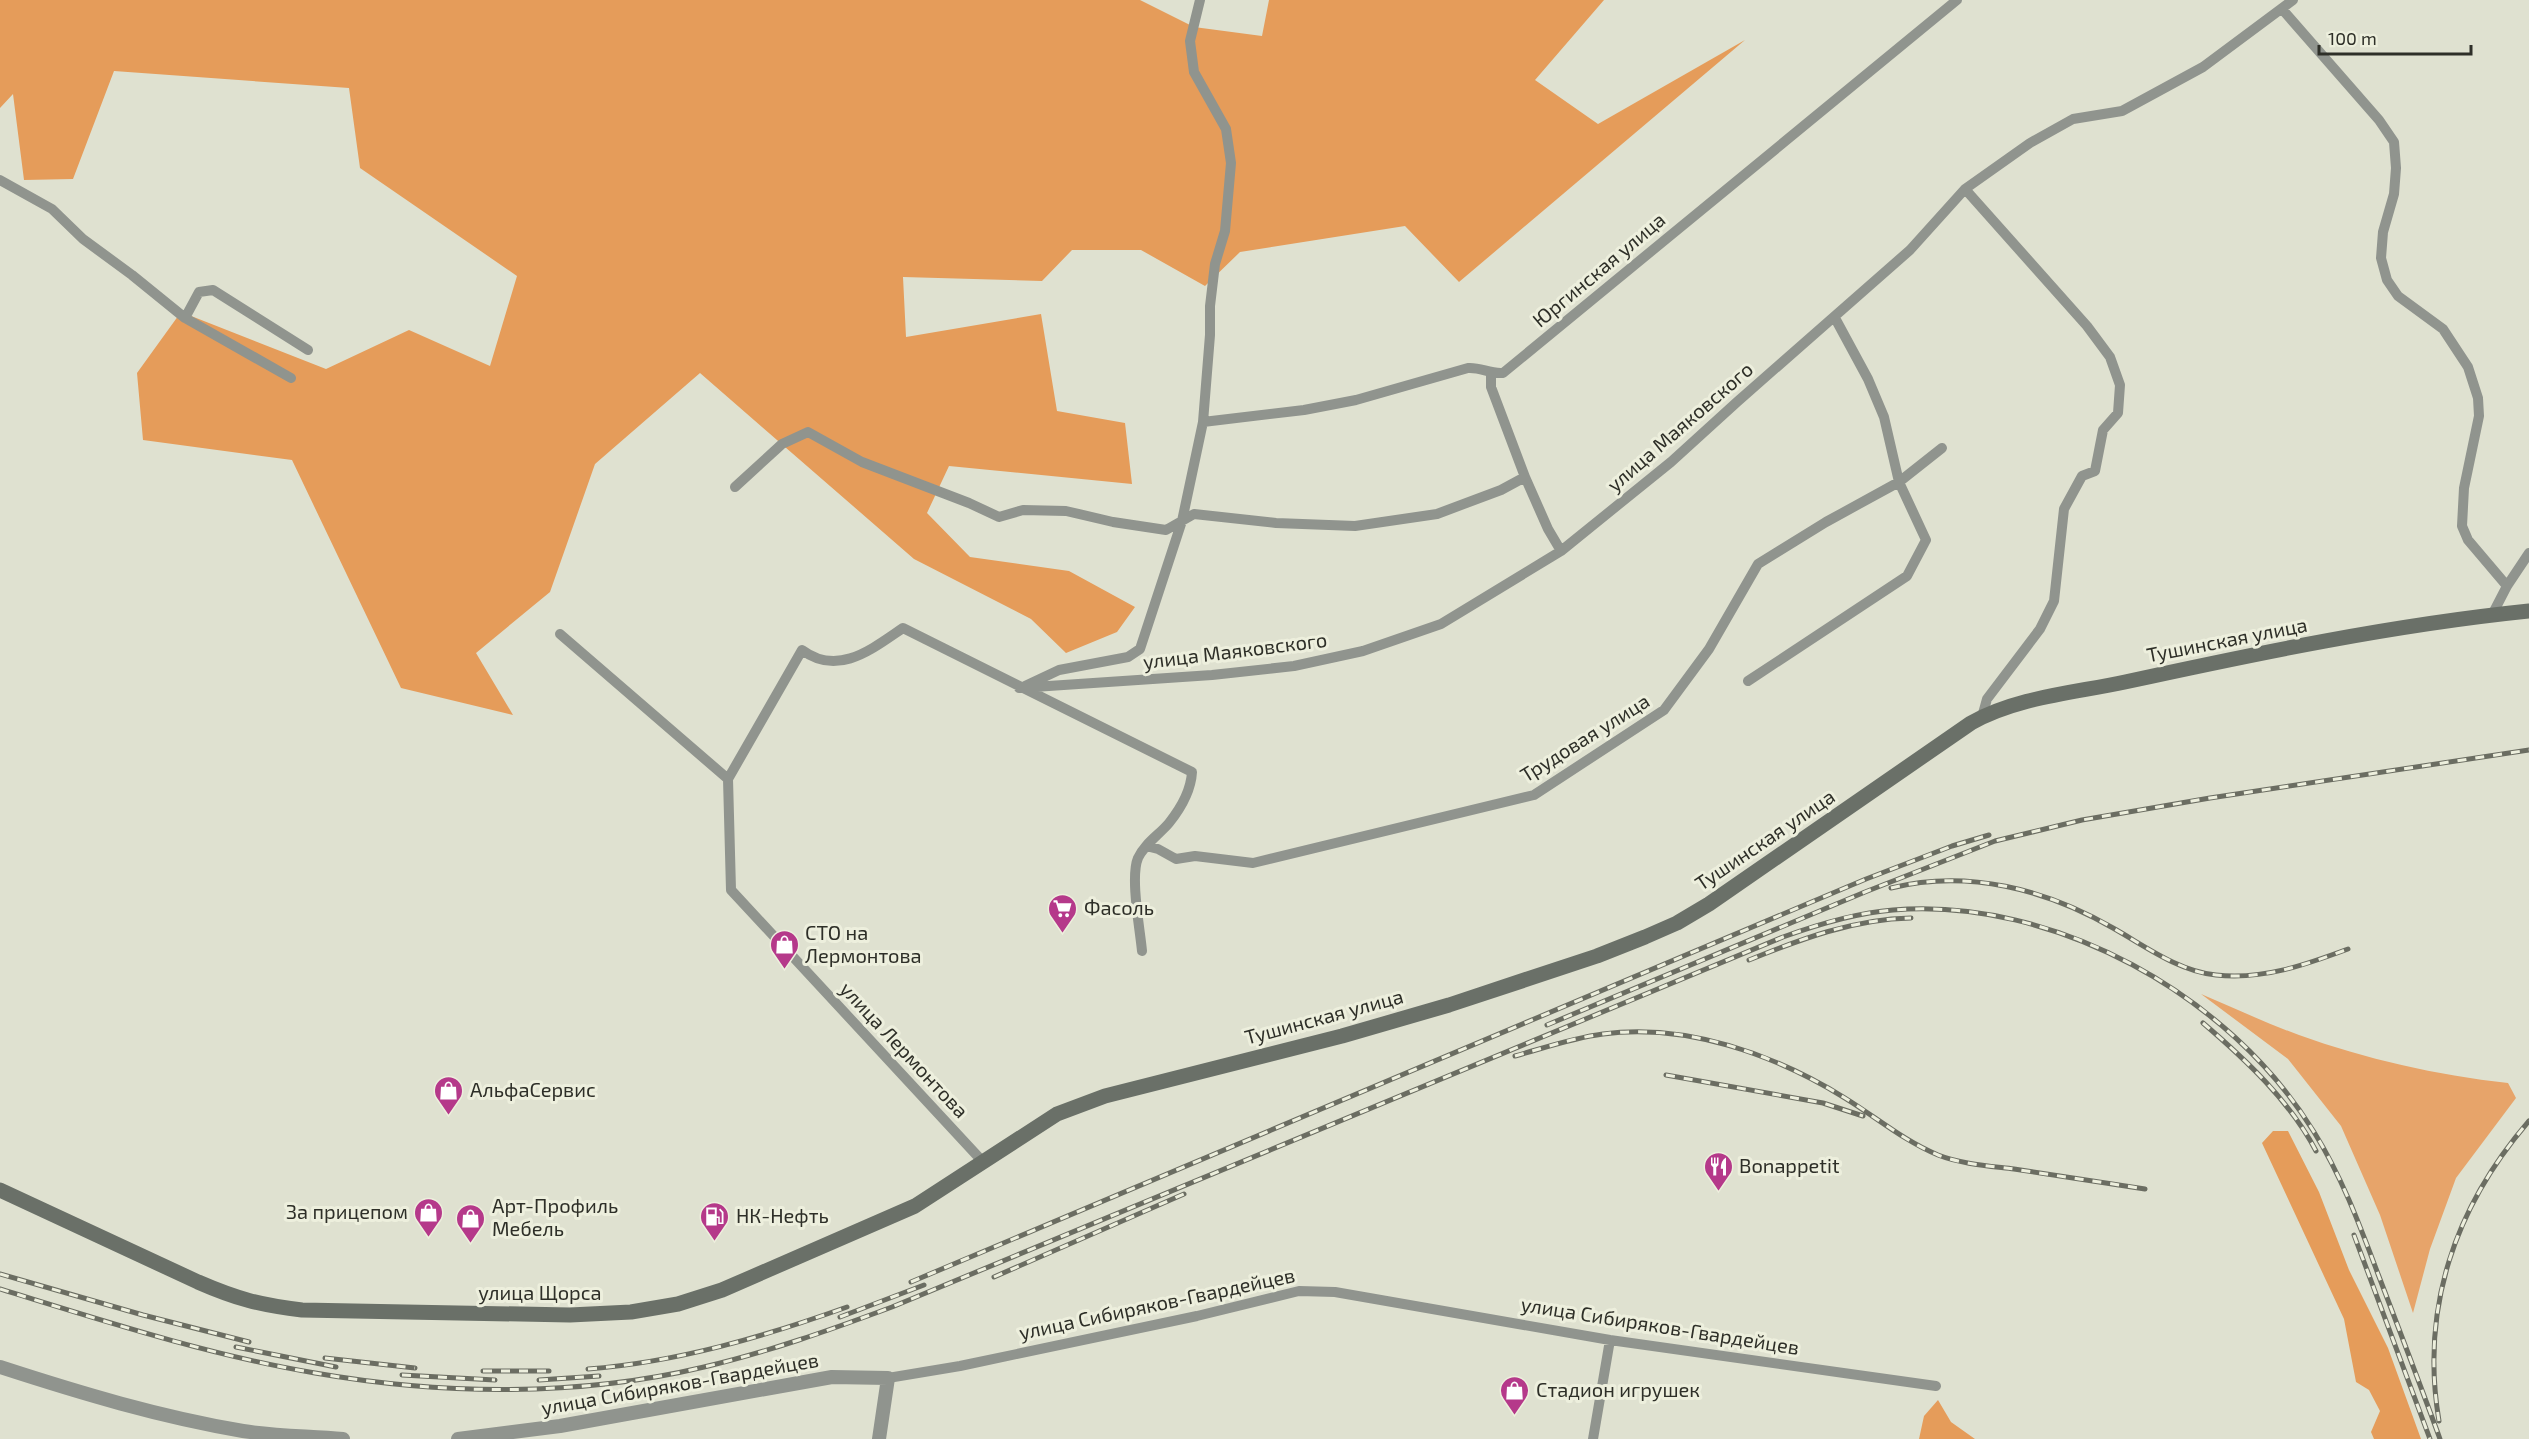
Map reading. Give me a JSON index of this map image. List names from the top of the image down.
{
  "streets": {
    "main road": ["Тушинская улица", "улица Щорса"],
    "street": [
      "Юргинская улица",
      "улица Маяковского",
      "Трудовая улица",
      "улица Лермонтова",
      "улица Сибиряков-Гвардейцев"
    ]
  },
  "crossings": [
    ["Тушинская улица", "улица Щорса"],
    ["улица Лермонтова", "улица Щорса"]
  ],
  "places": {
    "supermarket": ["Фасоль"],
    "shop": [
      "СТО на Лермонтова",
      "АльфаСервис",
      "За прицепом",
      "Арт-Профиль Мебель",
      "Стадион игрушек"
    ],
    "restaurant": ["Bonappetit"],
    "fuel station": ["НК-Нефть"]
  },
  "scale_bar": "100 m"
}
